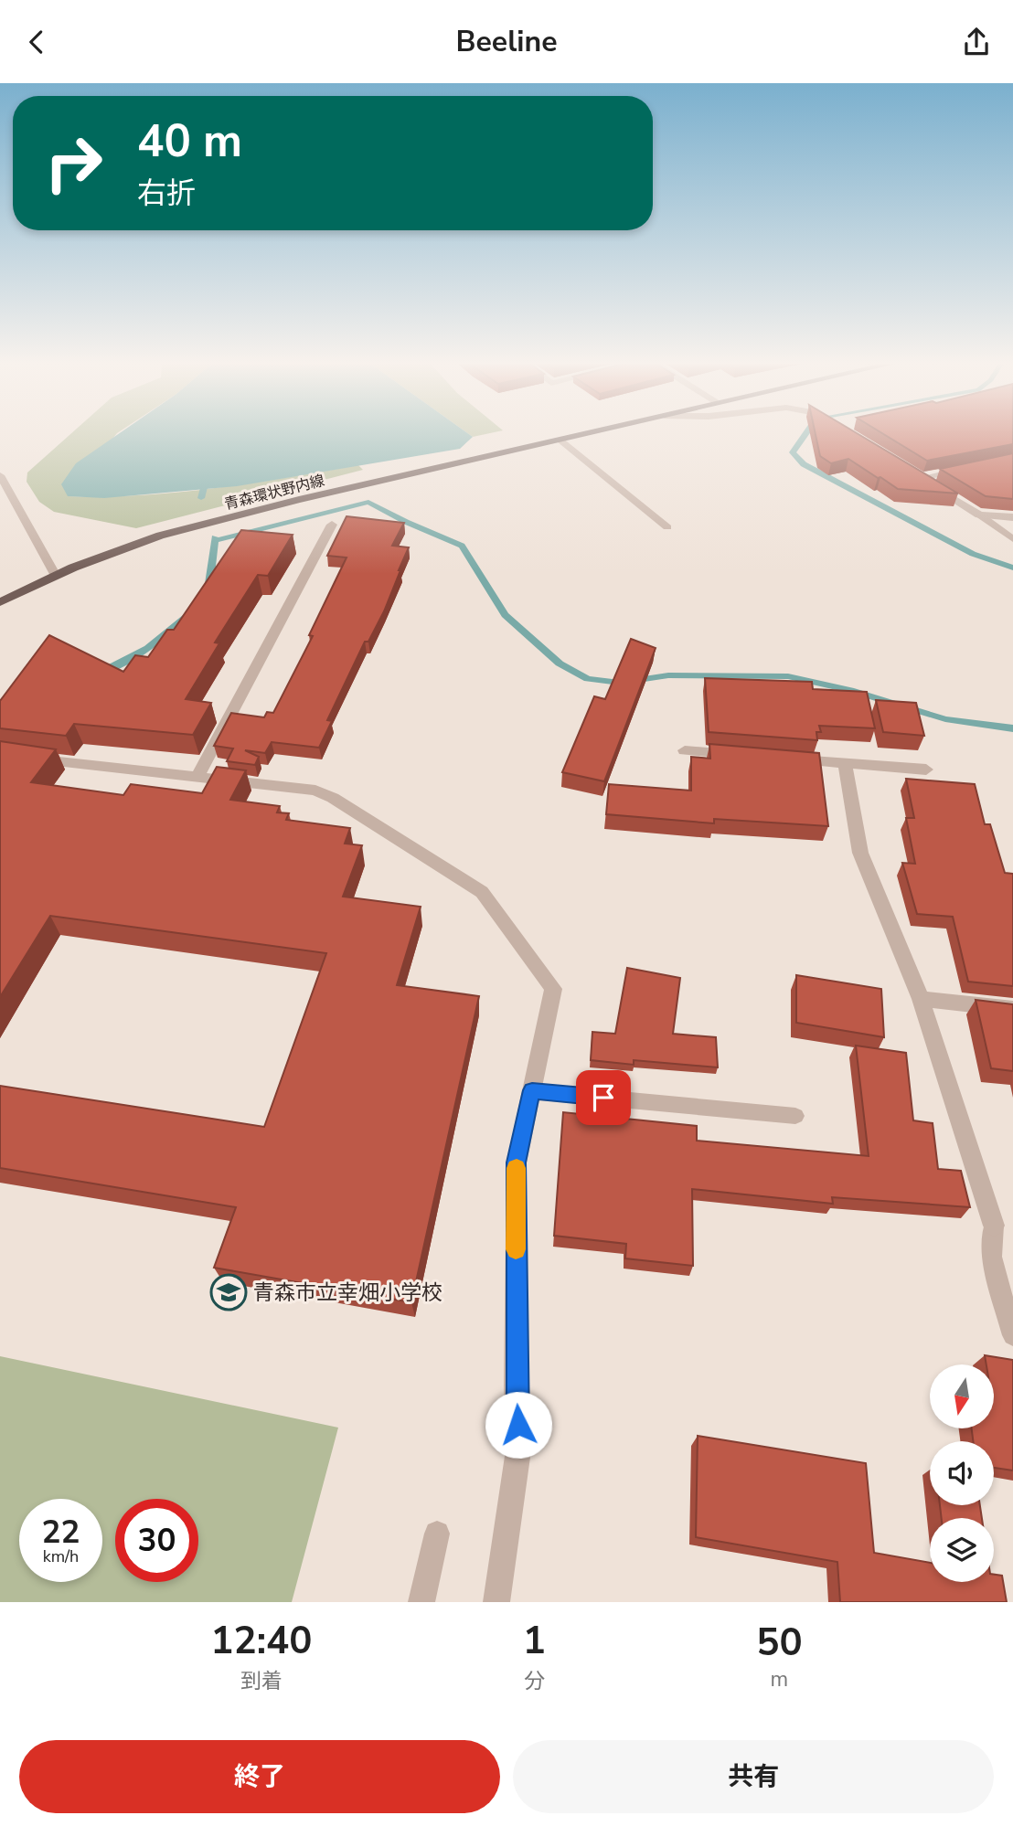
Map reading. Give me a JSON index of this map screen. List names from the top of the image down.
{
  "streets": {
    "main road": ["青森環状野内線"]
  },
  "places": {
    "school or university": ["青森市立幸畑小学校"]
  },
  "north": "bottom",
  "page": {
    "header": "Beeline",
    "turn": ["40 m", "右折"],
    "speed": "22 km/h",
    "limit": "30",
    "eta": [
      "12:40",
      "到着",
      "1",
      "分",
      "50",
      "m"
    ],
    "buttons": ["終了", "共有"]
  }
}
